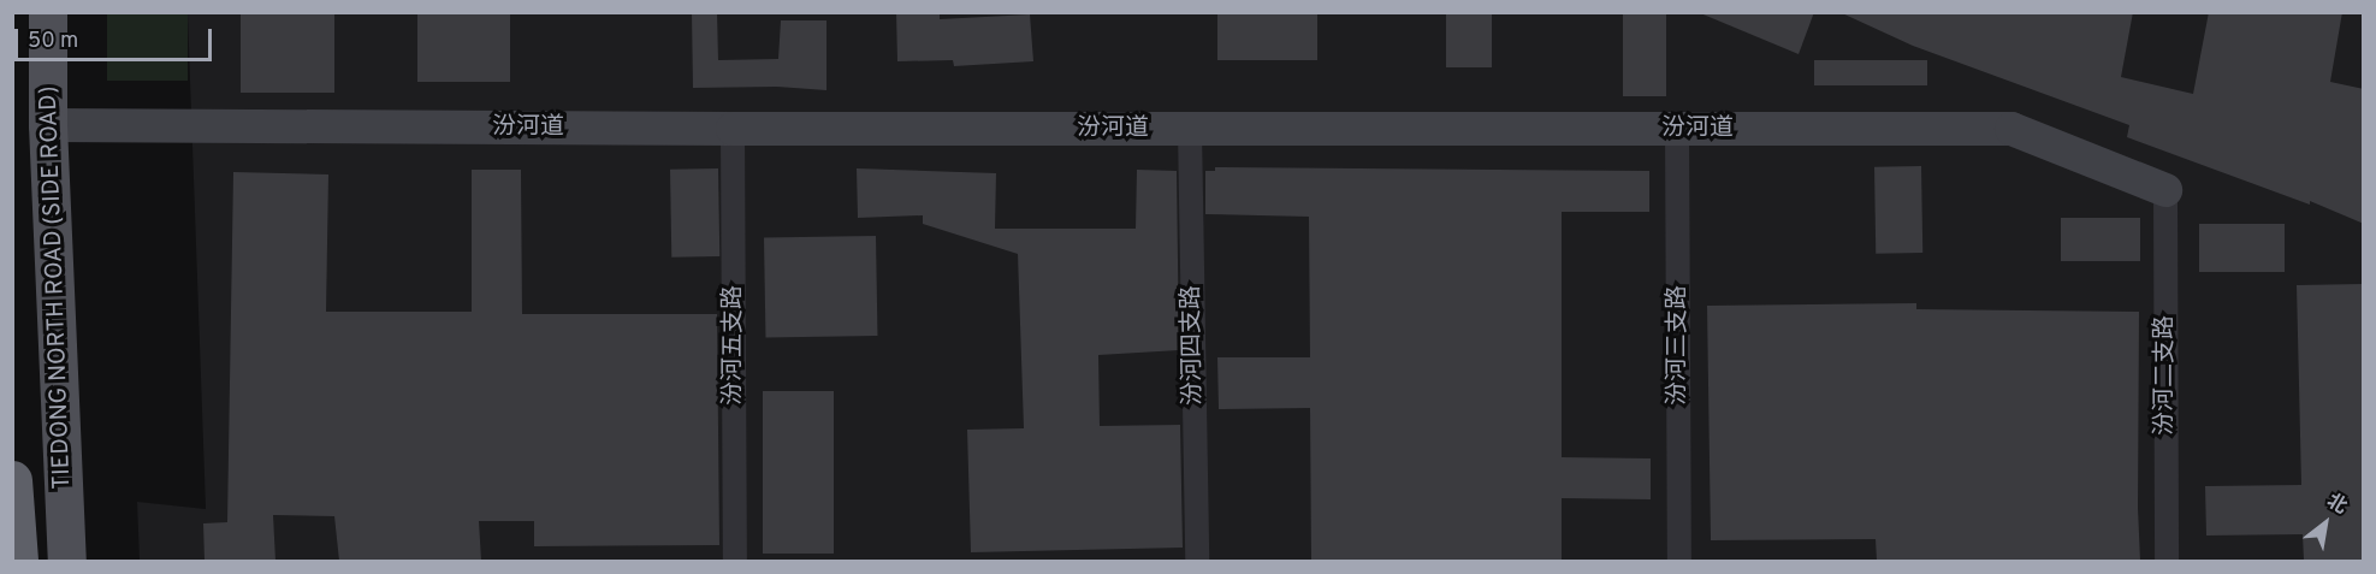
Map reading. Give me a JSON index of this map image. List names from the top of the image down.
{
  "streets": {
    "main road": ["TIEDONG NORTH ROAD (SIDE ROAD)"],
    "street": [
      "汾河道",
      "汾河五支路",
      "汾河四支路",
      "汾河三支路",
      "汾河二支路"
    ]
  },
  "crossings": [
    ["汾河道", "TIEDONG NORTH ROAD (SIDE ROAD)"],
    ["汾河道", "汾河五支路"],
    ["汾河道", "汾河四支路"],
    ["汾河道", "汾河三支路"],
    ["汾河道", "汾河二支路"]
  ],
  "scale_bar": "50 m",
  "north": "top right"
}
